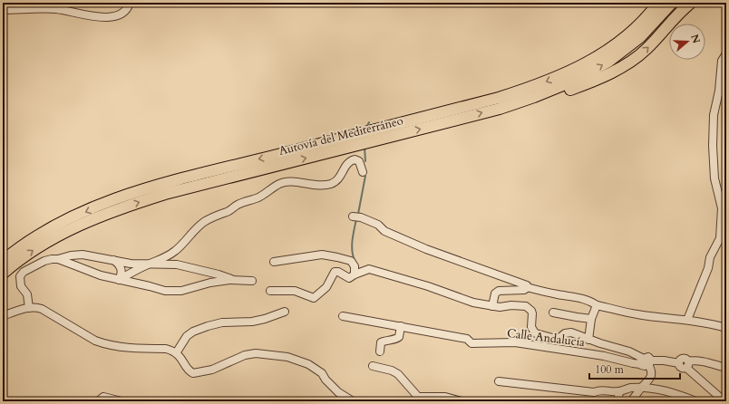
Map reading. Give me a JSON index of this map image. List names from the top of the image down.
{
  "streets": {
    "highway": ["Autovía del Mediterráneo"],
    "street": ["Calle Andalucía"]
  },
  "scale_bar": "100 m",
  "north": "right"
}
